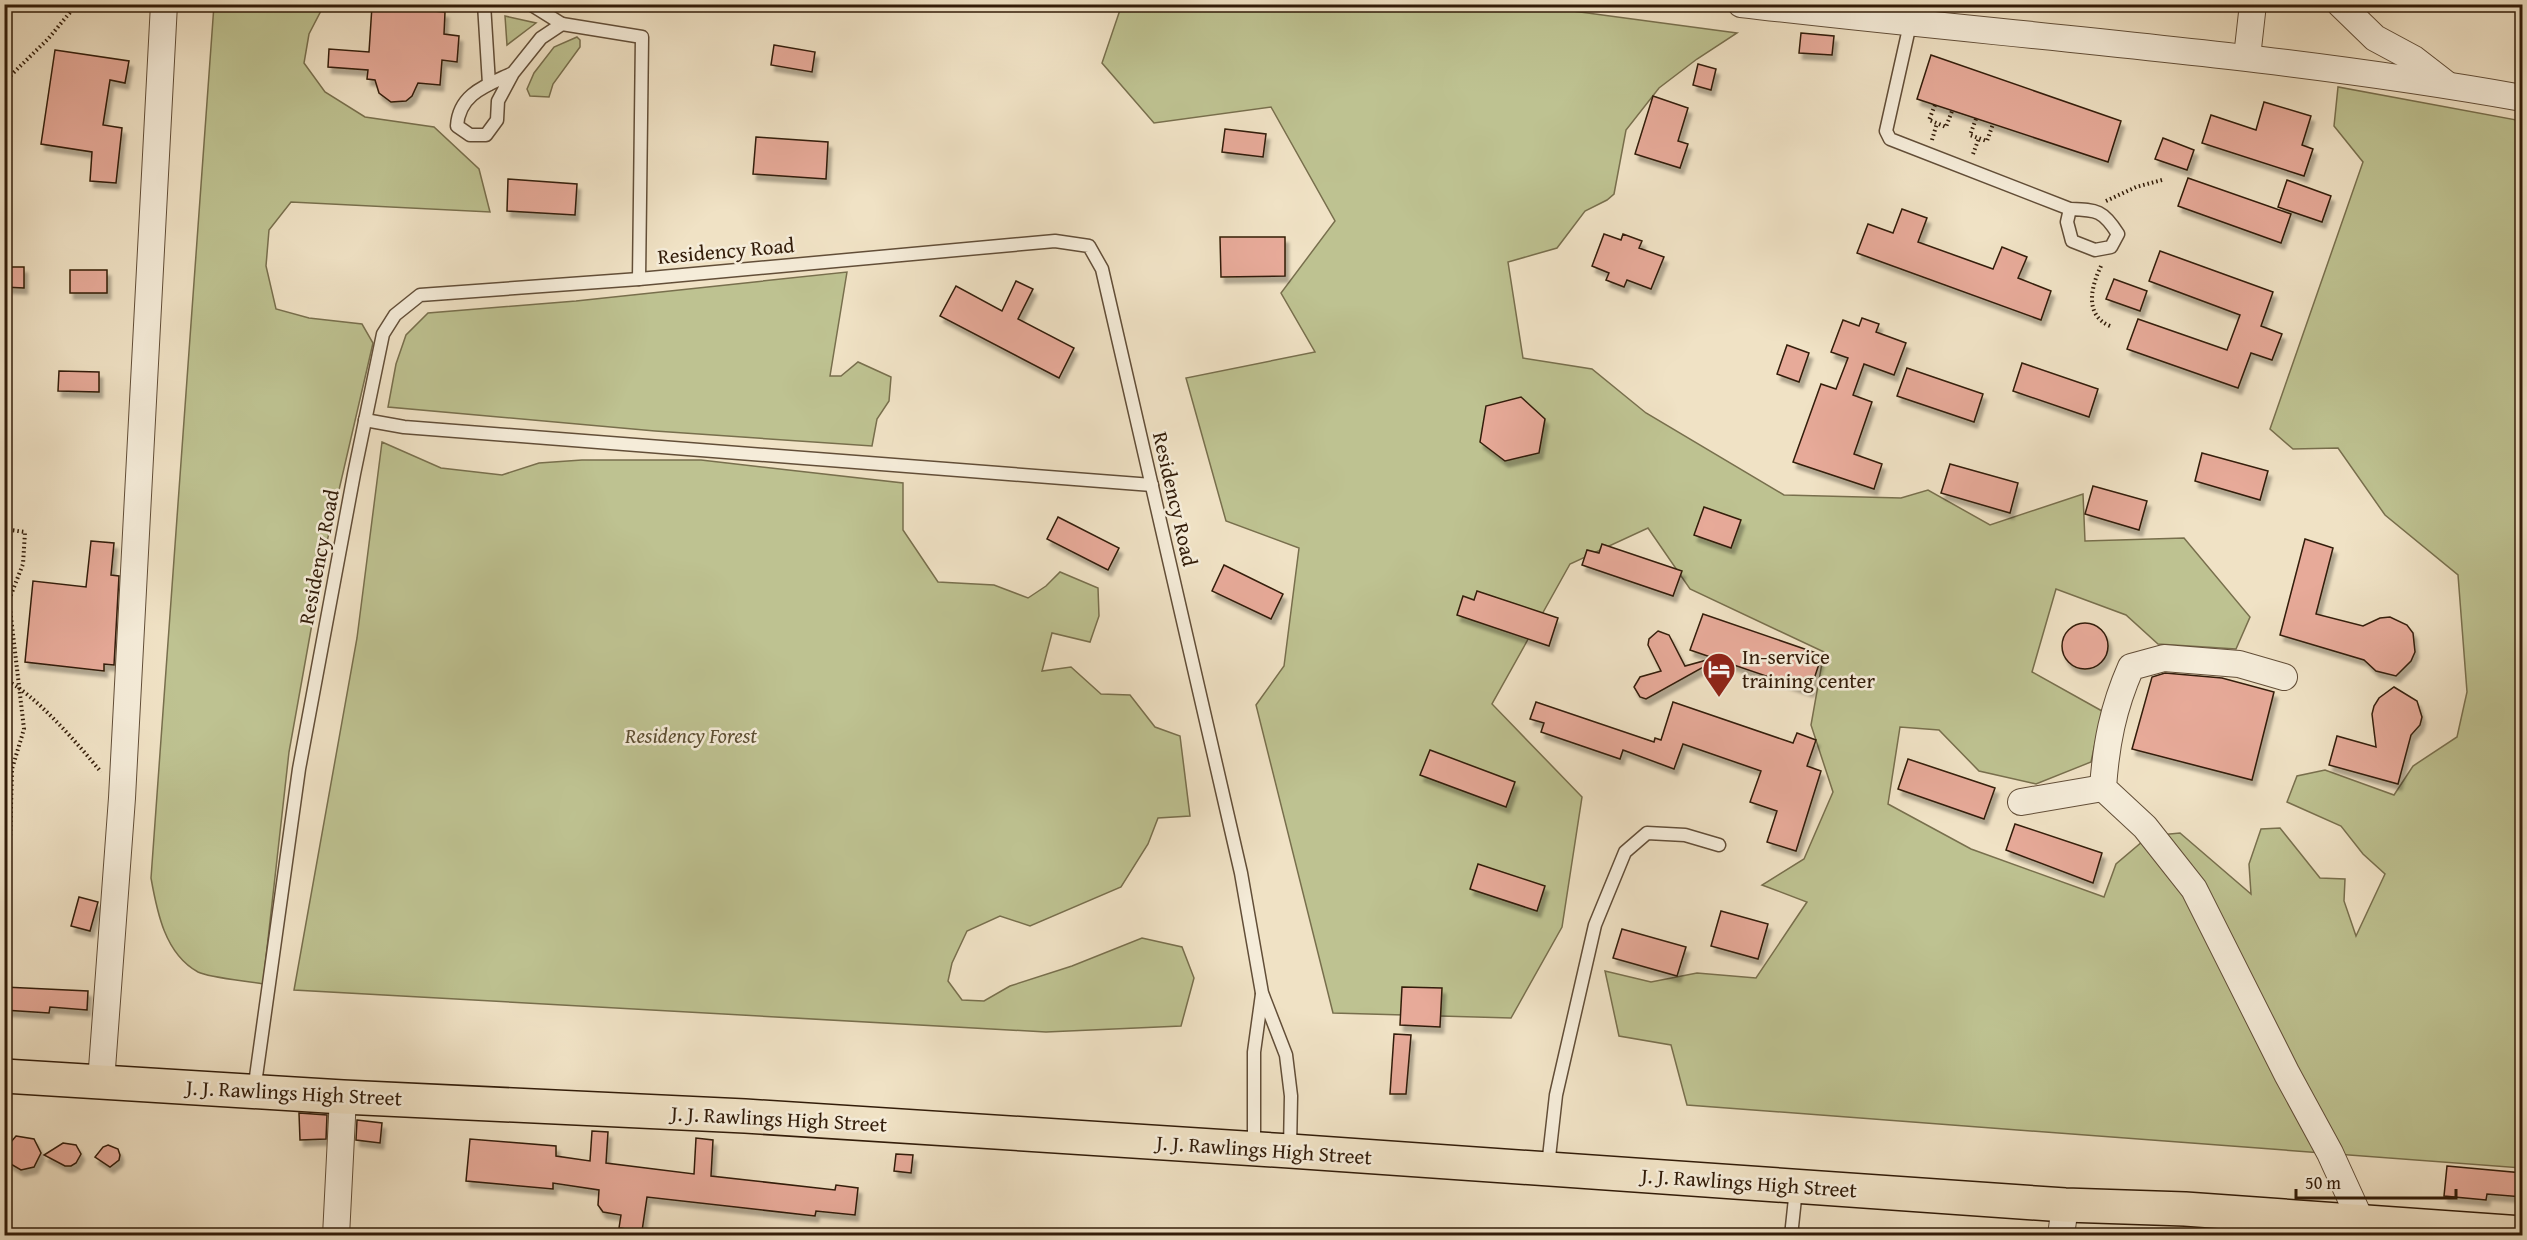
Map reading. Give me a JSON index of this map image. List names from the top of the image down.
{
  "streets": {
    "main road": ["J. J. Rawlings High Street"],
    "lane": ["Residency Road"]
  },
  "crossings": [
    ["Residency Road", "J. J. Rawlings High Street"]
  ],
  "parks": ["Residency Forest"],
  "places": {
    "hotel": ["In-service training center"]
  },
  "scale_bar": "50 m"
}
